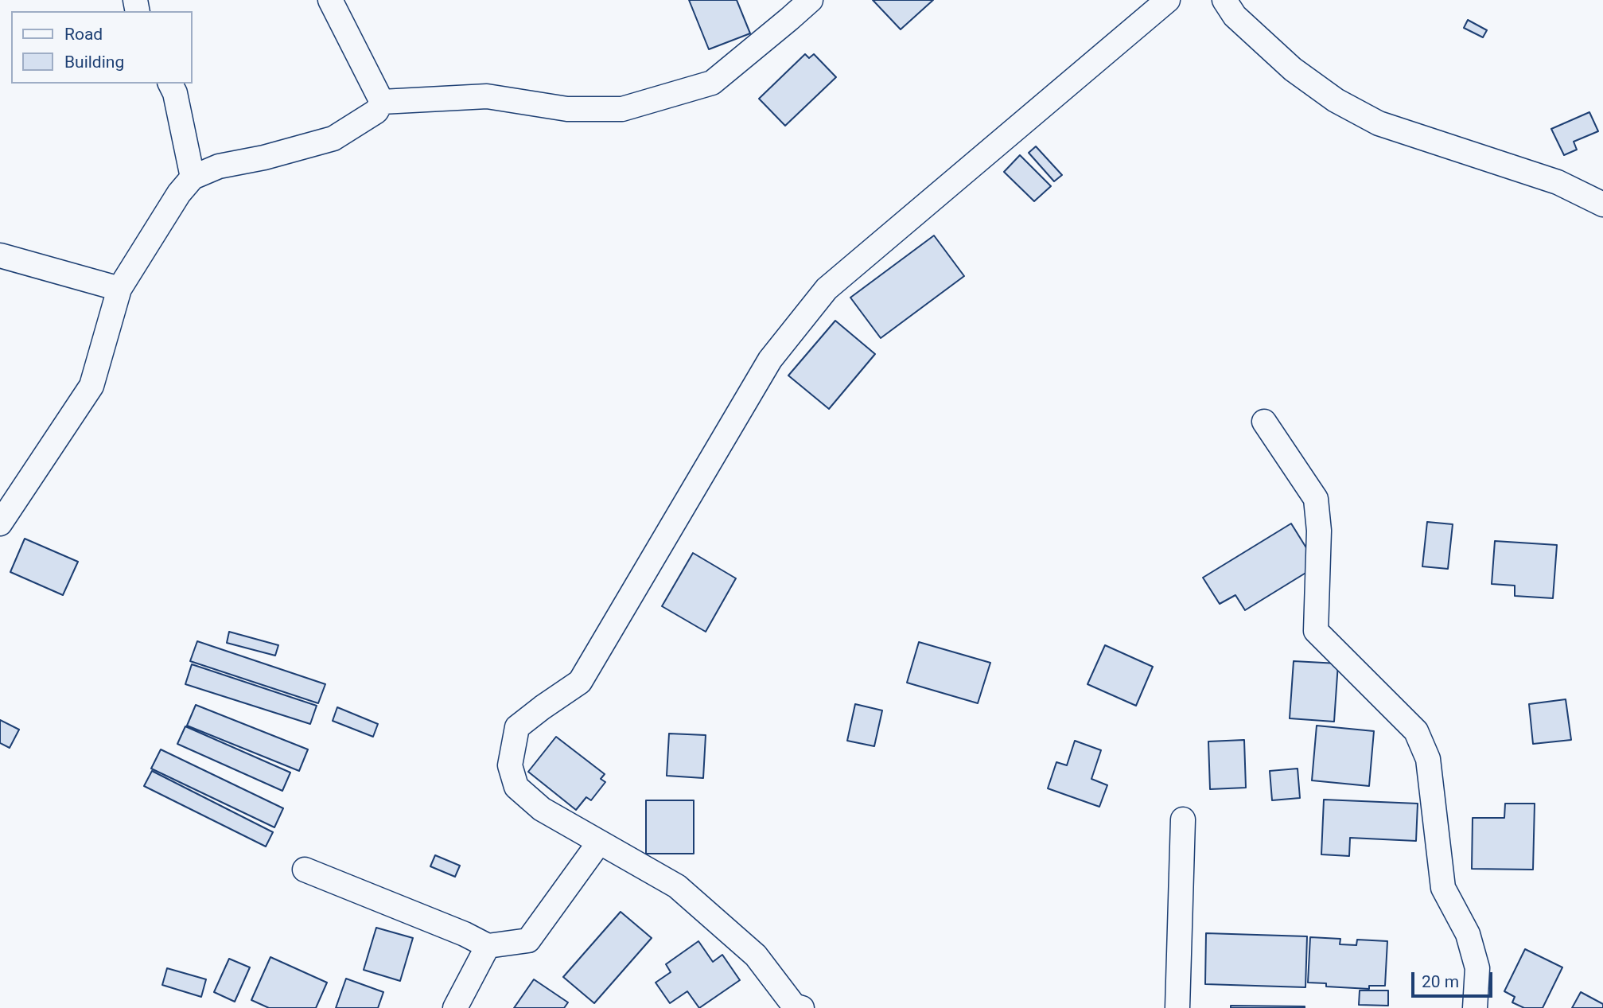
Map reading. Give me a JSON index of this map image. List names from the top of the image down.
{
  "legend": ["Road", "Building"],
  "scale_bar": "20 m"
}
